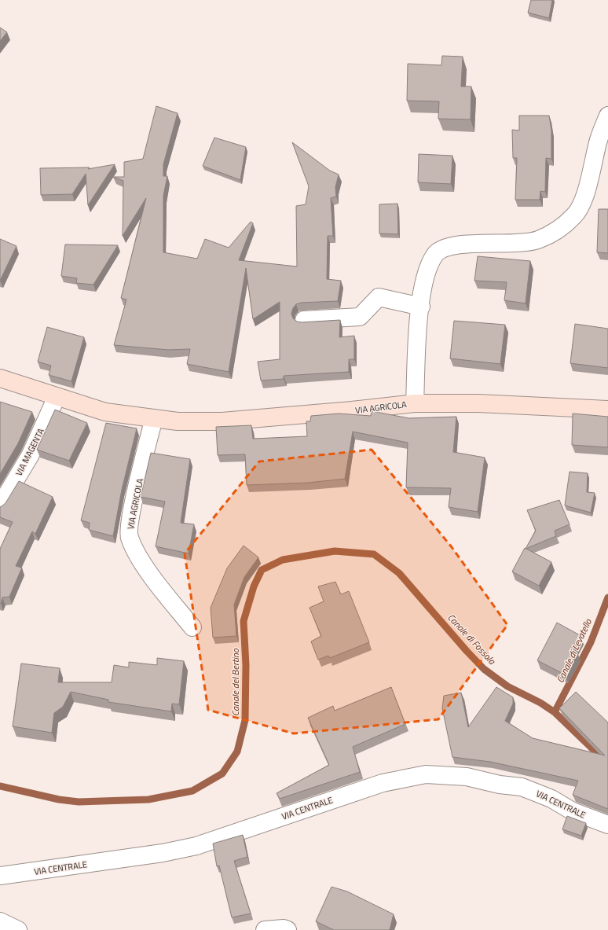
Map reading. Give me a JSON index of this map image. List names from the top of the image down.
{
  "streets": {
    "street": ["VIA AGRICOLA", "VIA MAGENTA", "VIA CENTRALE"]
  },
  "crossings": [
    ["VIA AGRICOLA", "VIA MAGENTA"]
  ],
  "water": ["Canale di Fossola", "Canale di Levatello", "Canale del Bertino"]
}
